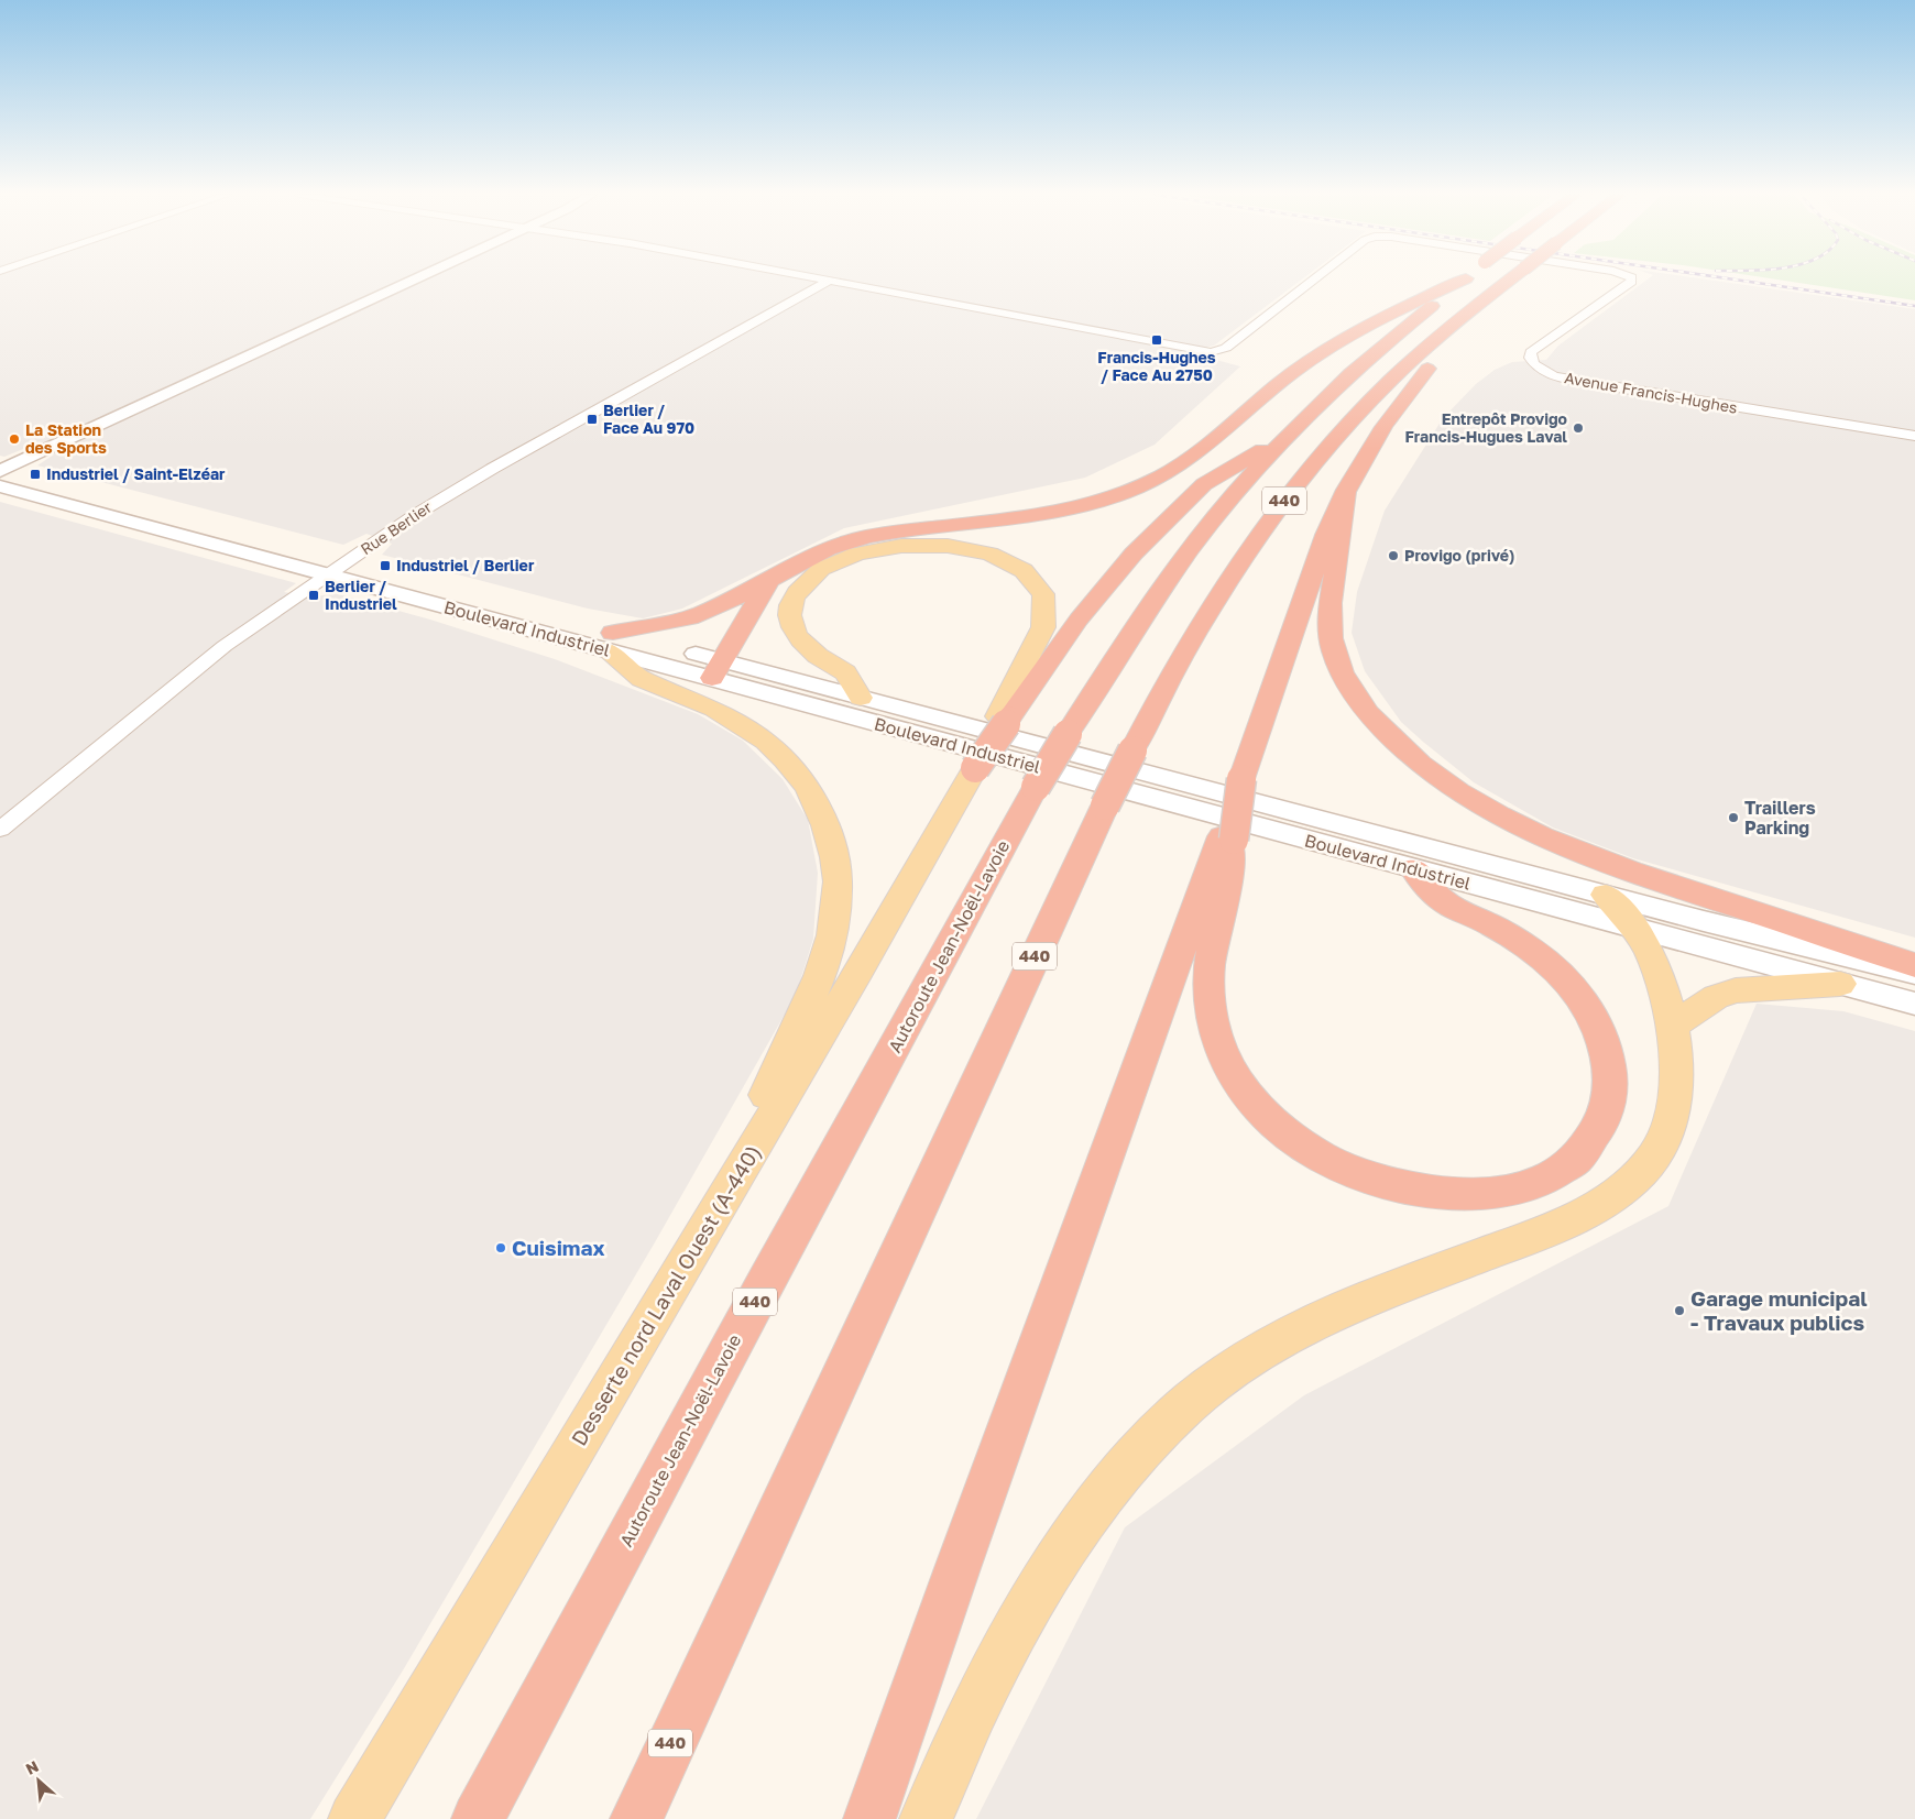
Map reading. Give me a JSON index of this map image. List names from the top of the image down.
{
  "streets": {
    "highway": ["440", "Autoroute Jean-Noël-Lavoie"],
    "main road": ["Desserte nord Laval Ouest (A-440)"],
    "street": ["Avenue Francis-Hughes", "Rue Berlier", "Boulevard Industriel"]
  },
  "crossings": [
    ["Avenue Francis-Hughes", "Rue Berlier"],
    ["Rue Berlier", "Boulevard Industriel"]
  ],
  "places": {
    "transit": [
      "Francis-Hughes / Face Au 2750",
      "Berlier / Face Au 970",
      "Industriel / Saint-Elzéar",
      "Industriel / Berlier",
      "Berlier / Industriel"
    ],
    "other": [
      "Entrepôt Provigo Francis-Hugues Laval",
      "La Station des Sports",
      "Provigo (privé)",
      "Traillers Parking",
      "Cuisimax",
      "Garage municipal - Travaux publics"
    ]
  },
  "north": "top left"
}
